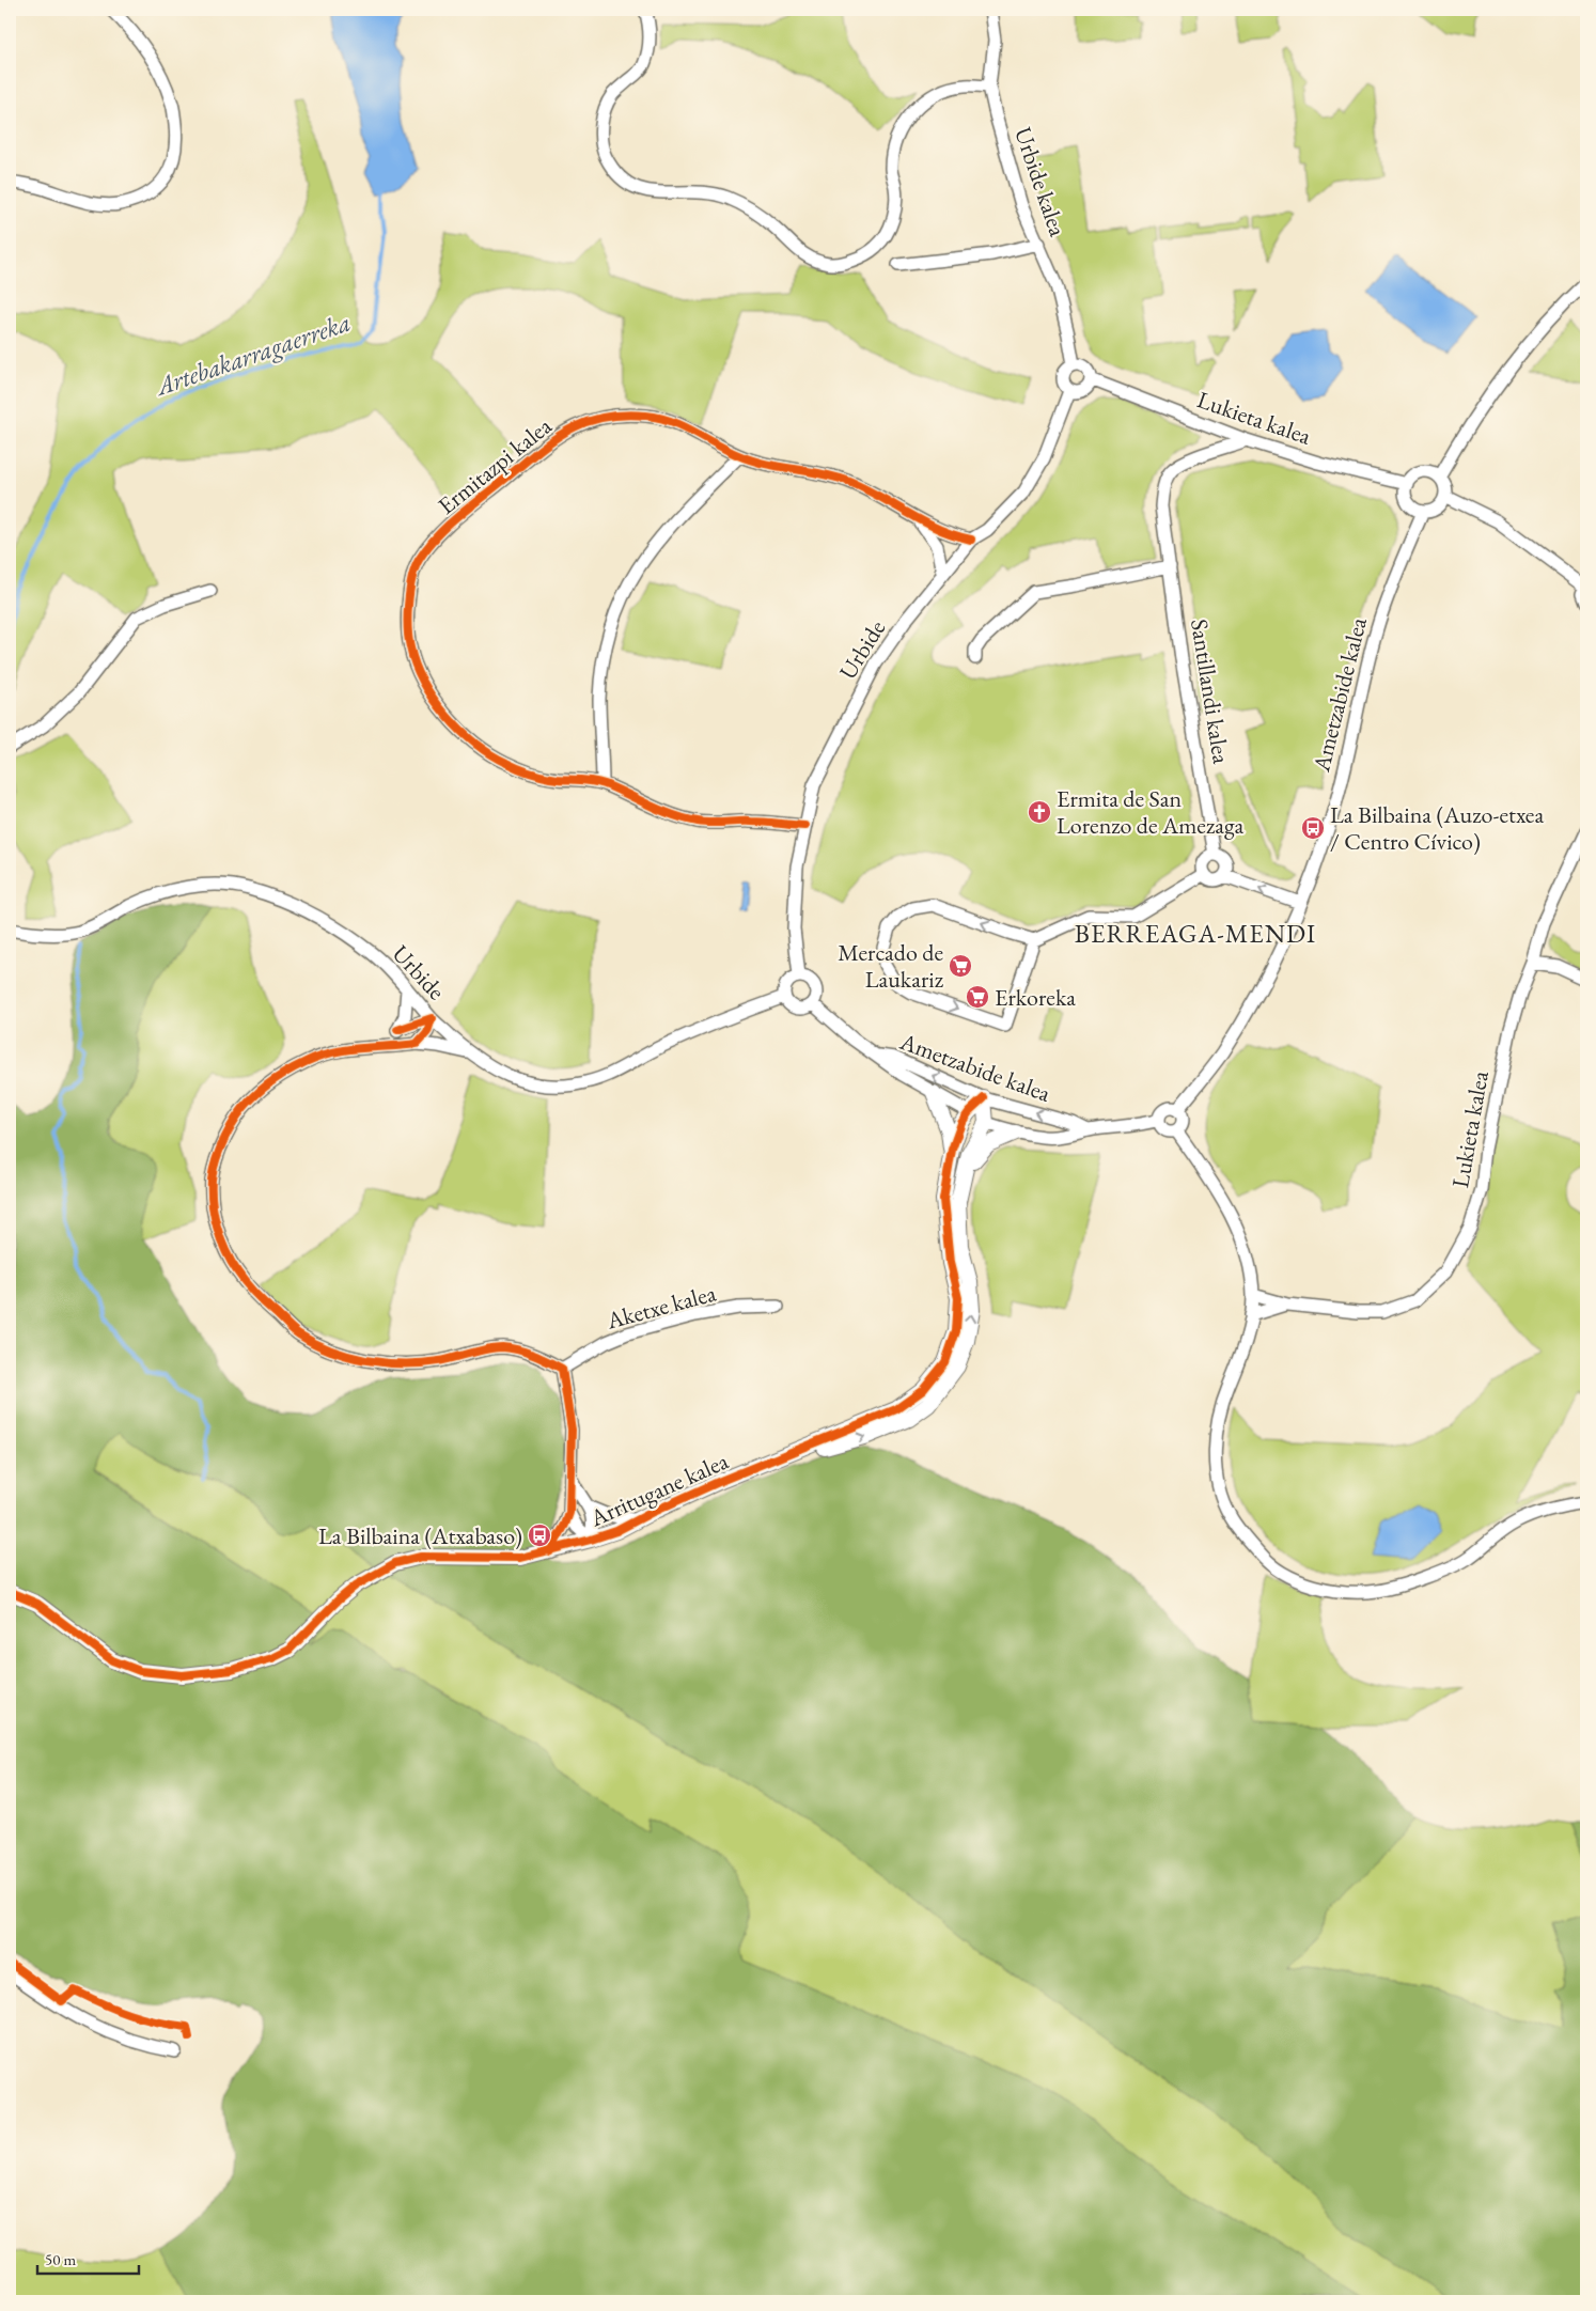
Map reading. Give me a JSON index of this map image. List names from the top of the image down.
{
  "streets": {
    "street": [
      "Urbide kalea",
      "Lukieta kalea",
      "Ermitazpi kalea",
      "Urbide",
      "Santillandi kalea",
      "Ametzabide kalea",
      "Aketxe kalea",
      "Arritugane kalea"
    ]
  },
  "crossings": [
    ["Urbide kalea", "Lukieta kalea"],
    ["Urbide kalea", "Urbide"],
    ["Lukieta kalea", "Urbide"],
    ["Lukieta kalea", "Santillandi kalea"],
    ["Lukieta kalea", "Ametzabide kalea"],
    ["Ermitazpi kalea", "Urbide"],
    ["Urbide", "Ametzabide kalea"],
    ["Ametzabide kalea", "Arritugane kalea"]
  ],
  "districts": ["BERREAGA-MENDI"],
  "water": ["Artebakarragaerreka"],
  "places": {
    "church": ["Ermita de San Lorenzo de Amezaga"],
    "bus stop": ["La Bilbaina (Auzo-etxea / Centro Cívico)", "La Bilbaina (Atxabaso)"],
    "supermarket": ["Mercado de Laukariz", "Erkoreka"]
  },
  "scale_bar": "50 m"
}
